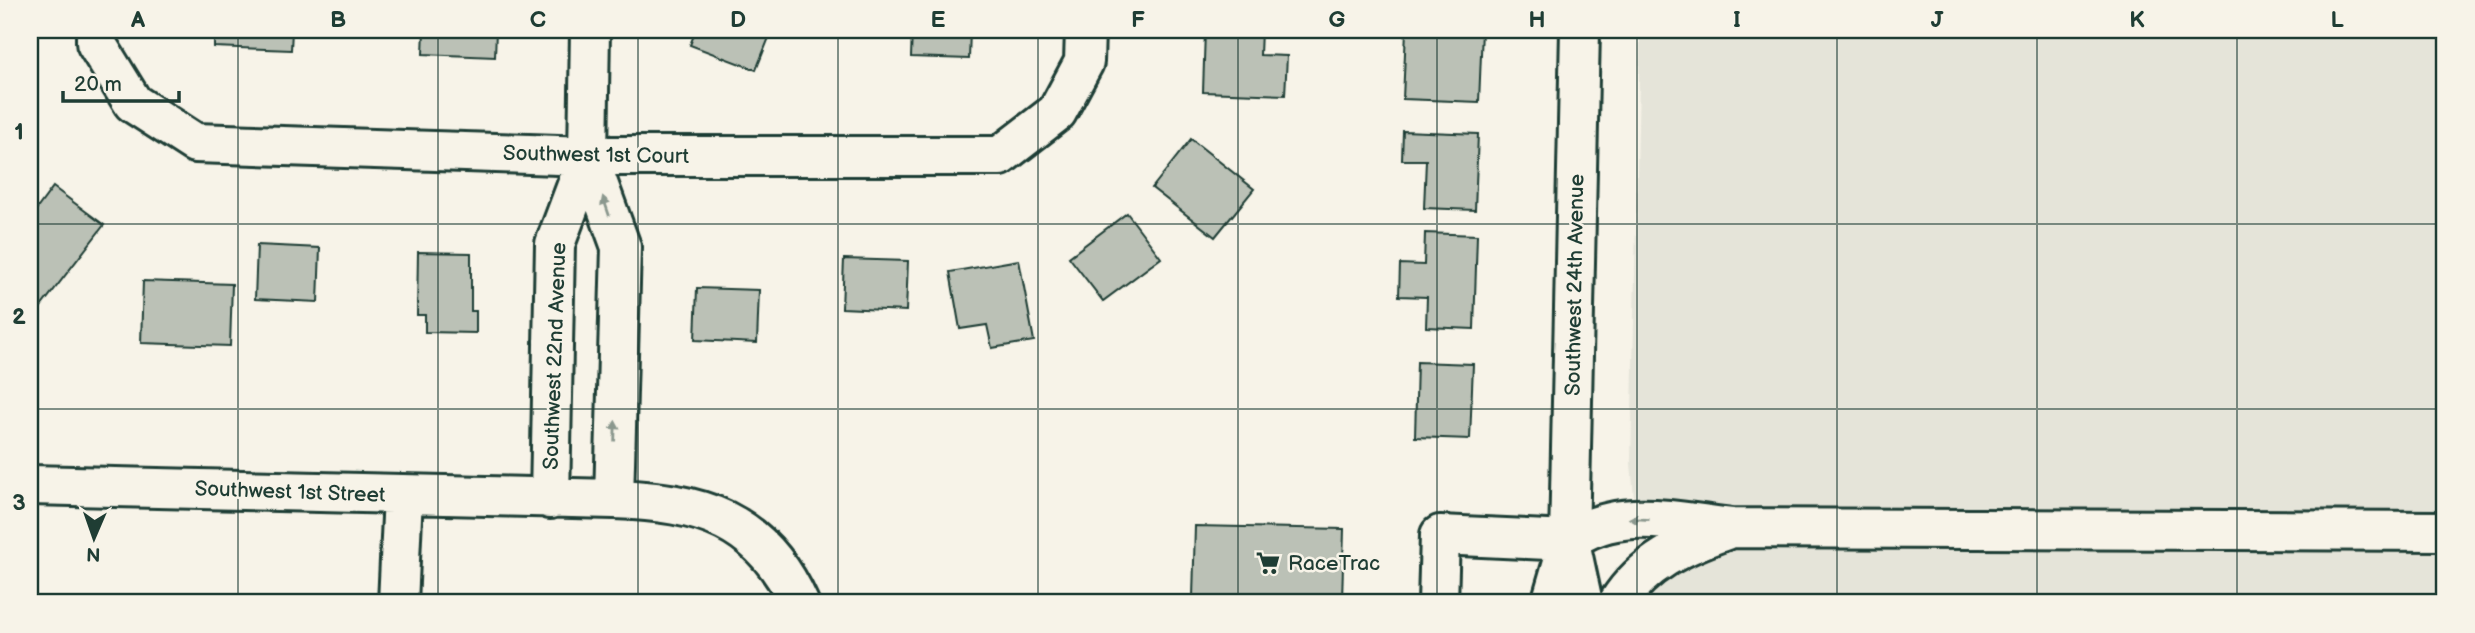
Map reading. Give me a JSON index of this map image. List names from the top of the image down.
{
  "streets": {
    "street": [
      "Southwest 1st Court",
      "Southwest 24th Avenue",
      "Southwest 22nd Avenue",
      "Southwest 1st Street"
    ]
  },
  "crossings": [
    ["Southwest 1st Court", "Southwest 22nd Avenue"],
    ["Southwest 22nd Avenue", "Southwest 1st Street"]
  ],
  "places": {
    "supermarket": ["RaceTrac"]
  },
  "scale_bar": "20 m",
  "north": "bottom",
  "grid": {
    "columns": [
      "A",
      "B",
      "C",
      "D",
      "E",
      "F",
      "G",
      "H",
      "I",
      "J",
      "K",
      "L"
    ],
    "rows": ["1", "2", "3"]
  }
}
